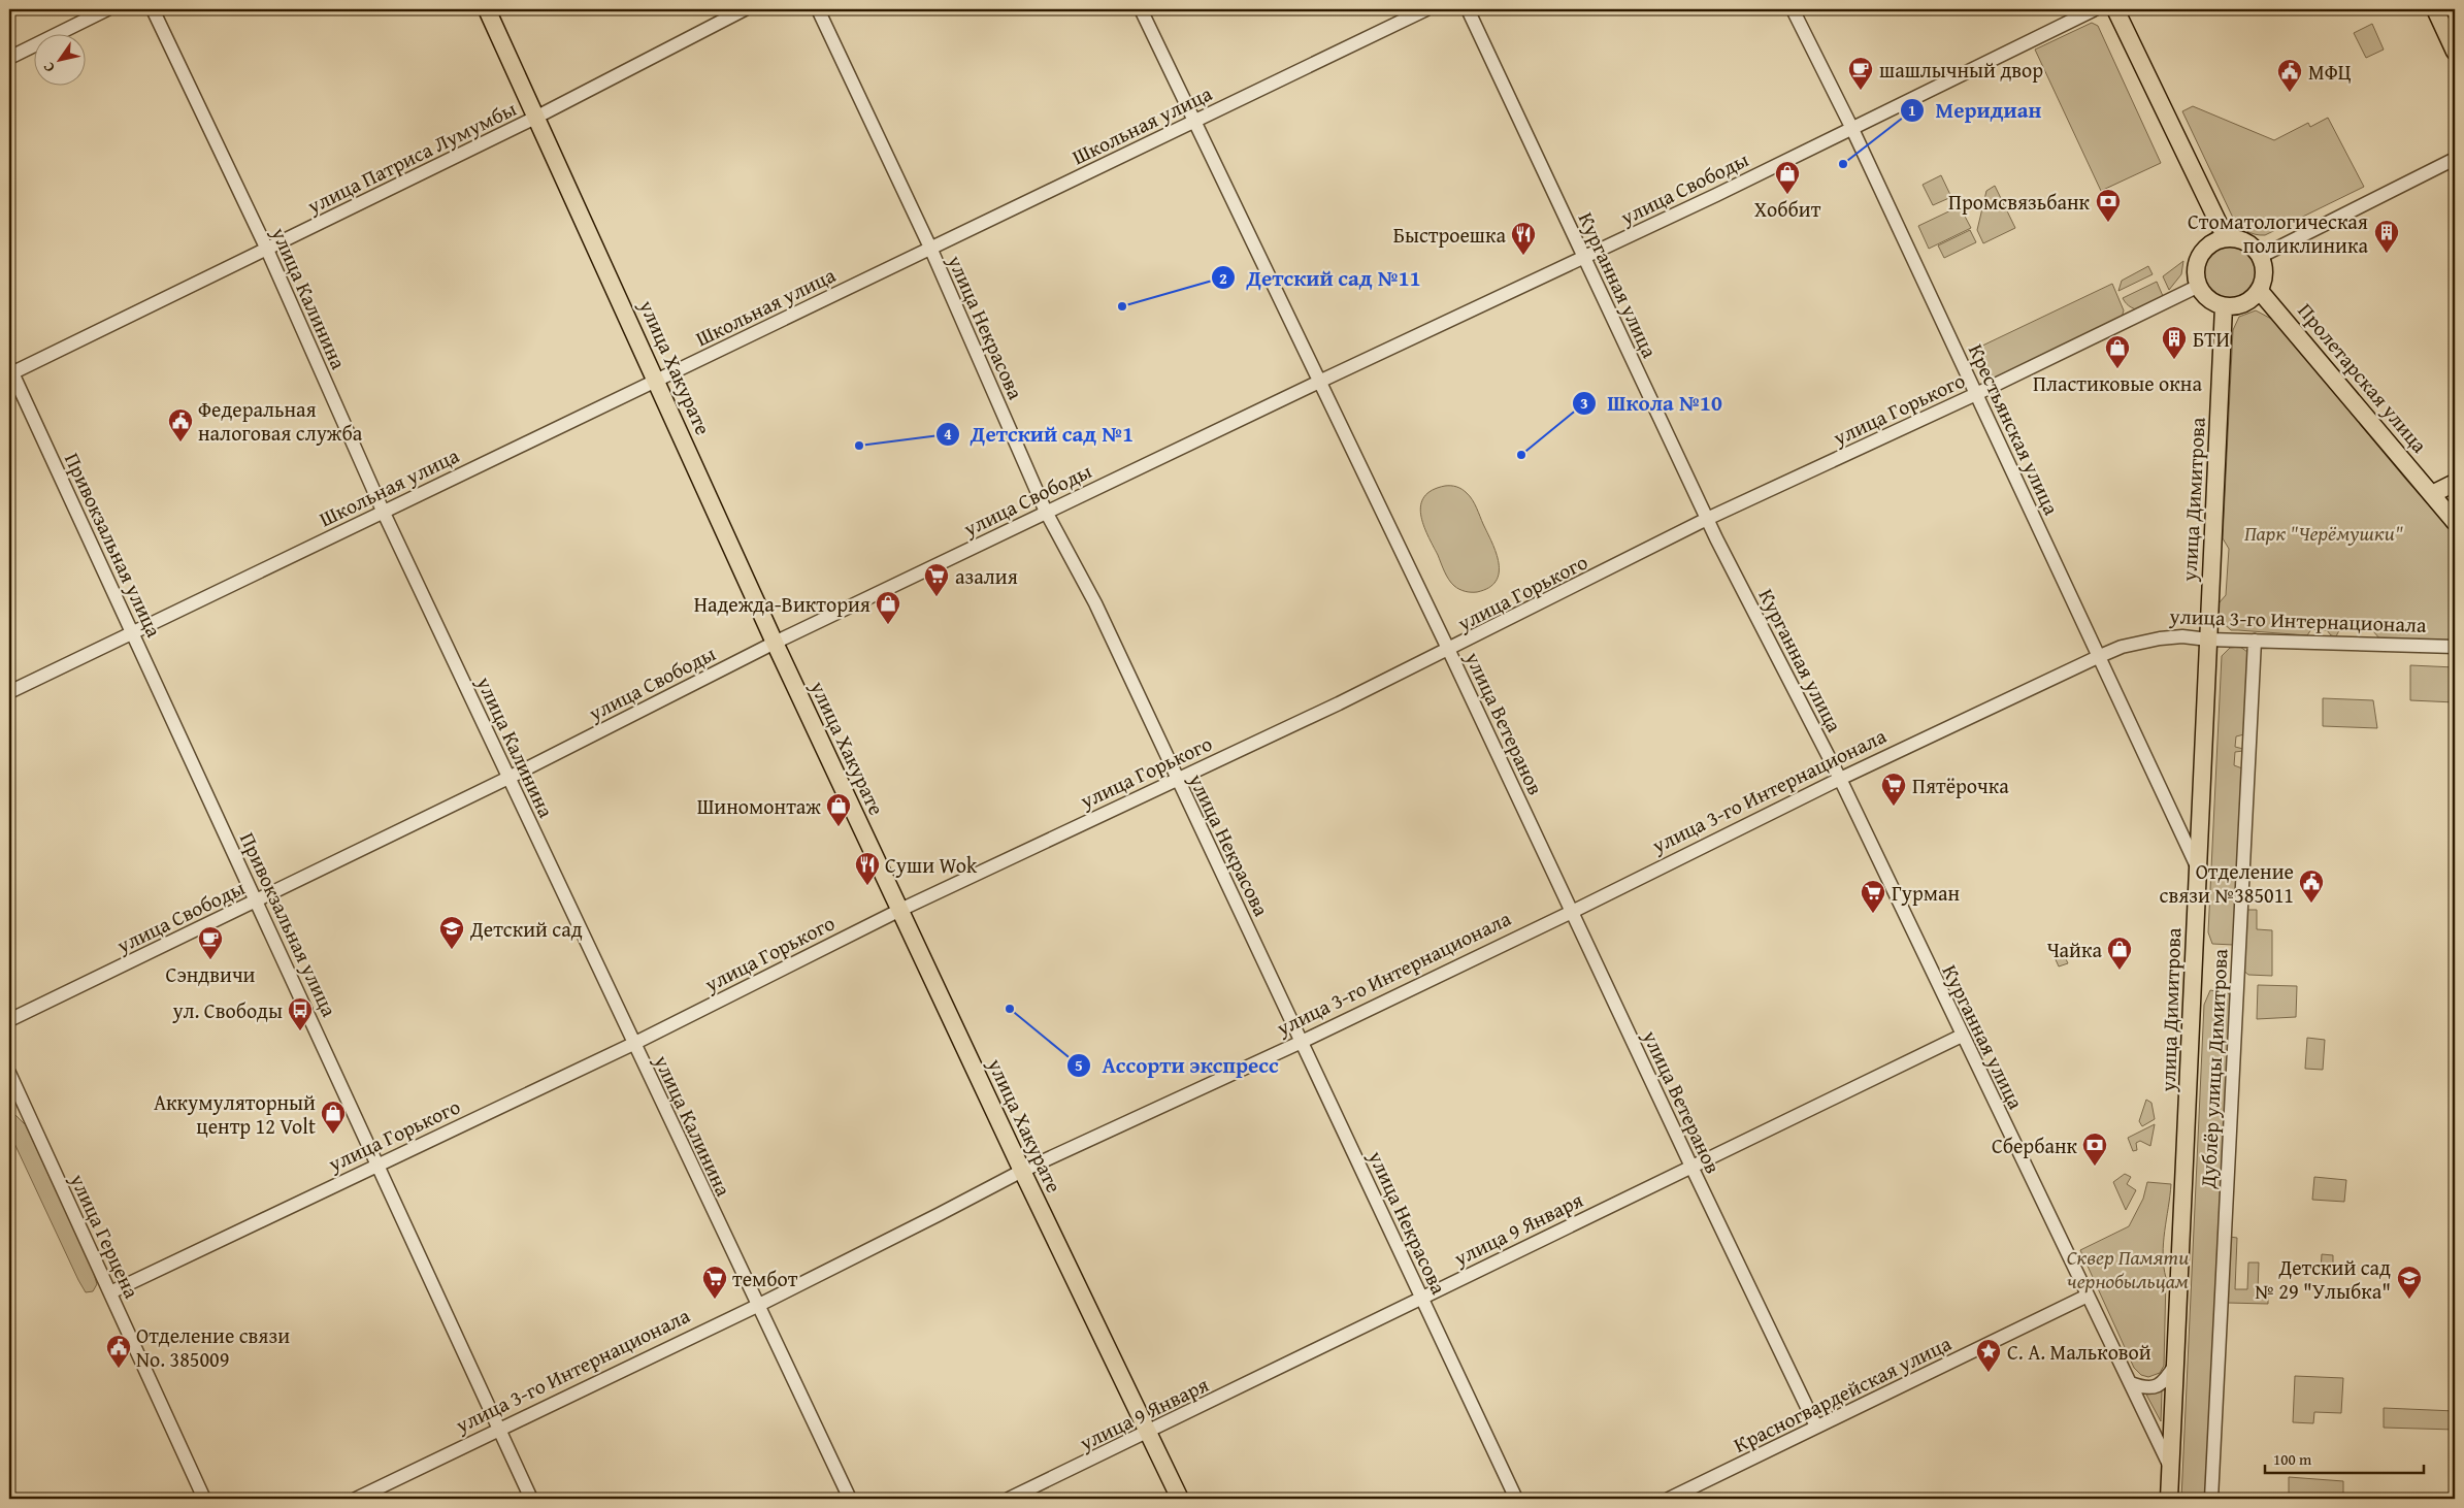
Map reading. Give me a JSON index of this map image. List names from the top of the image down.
{
  "streets": {
    "main road": ["улица Хакурате", "Пролетарская улица", "улица Димитрова"],
    "street": [
      "Школьная улица",
      "улица Патриса Лумумбы",
      "улица Свободы",
      "Курганная улица",
      "улица Калинина",
      "улица Некрасова",
      "улица Горького",
      "Крестьянская улица",
      "Привокзальная улица",
      "улица 3-го Интернационала",
      "улица Ветеранов",
      "Дублёр улицы Димитрова",
      "улица 9 Января",
      "улица Герцена",
      "Красногвардейская улица"
    ]
  },
  "crossings": [
    ["Школьная улица", "улица Калинина"],
    ["Школьная улица", "улица Некрасова"],
    ["Школьная улица", "улица Хакурате"],
    ["Школьная улица", "Привокзальная улица"],
    ["Школьная улица", "улица Ветеранов"],
    ["улица Патриса Лумумбы", "улица Калинина"],
    ["улица Патриса Лумумбы", "улица Хакурате"],
    ["улица Патриса Лумумбы", "Привокзальная улица"],
    ["улица Свободы", "Курганная улица"],
    ["улица Свободы", "улица Калинина"],
    ["улица Свободы", "улица Некрасова"],
    ["улица Свободы", "улица Хакурате"],
    ["улица Свободы", "Крестьянская улица"],
    ["улица Свободы", "Привокзальная улица"],
    ["улица Свободы", "улица Ветеранов"],
    ["Курганная улица", "улица Горького"],
    ["Курганная улица", "улица Димитрова"],
    ["Курганная улица", "улица 3-го Интернационала"],
    ["Курганная улица", "улица 9 Января"],
    ["Курганная улица", "Красногвардейская улица"],
    ["улица Калинина", "улица Горького"],
    ["улица Калинина", "улица 3-го Интернационала"],
    ["улица Некрасова", "улица Горького"],
    ["улица Некрасова", "улица 3-го Интернационала"],
    ["улица Некрасова", "улица 9 Января"],
    ["улица Хакурате", "улица Горького"],
    ["улица Хакурате", "улица 3-го Интернационала"],
    ["улица Хакурате", "улица 9 Января"],
    ["Пролетарская улица", "улица Горького"],
    ["Пролетарская улица", "улица Димитрова"],
    ["улица Горького", "Крестьянская улица"],
    ["улица Горького", "улица Димитрова"],
    ["улица Горького", "Привокзальная улица"],
    ["улица Горького", "улица Ветеранов"],
    ["улица Горького", "улица Герцена"],
    ["Крестьянская улица", "улица Димитрова"],
    ["Крестьянская улица", "улица 3-го Интернационала"],
    ["улица Димитрова", "улица 3-го Интернационала"],
    ["Привокзальная улица", "улица 3-го Интернационала"],
    ["улица 3-го Интернационала", "улица Ветеранов"],
    ["улица 3-го Интернационала", "Дублёр улицы Димитрова"],
    ["улица Ветеранов", "улица 9 Января"],
    ["улица Ветеранов", "Красногвардейская улица"]
  ],
  "parks": ["Парк \"Черёмушки\"", "Сквер Памяти чернобыльцам"],
  "places": {
    "cafe": ["шашлычный двор", "Сэндвичи"],
    "public building": [
      "МФЦ",
      "Федеральная налоговая служба",
      "Отделение связи №385011",
      "Отделение связи No. 385009"
    ],
    "other": [
      "Меридиан",
      "Детский сад №11",
      "Детский сад №1",
      "Школа №10",
      "Ассорти экспресс"
    ],
    "shop": [
      "Хоббит",
      "Пластиковые окна",
      "Надежда-Виктория",
      "Шиномонтаж",
      "Чайка",
      "Аккумуляторный центр 12 Volt"
    ],
    "bank": ["Промсвязьбанк", "Сбербанк"],
    "building": ["Стоматологическая поликлиника", "БТИ"],
    "restaurant": ["Быстроешка", "Суши Wok"],
    "supermarket": [
      "азалия",
      "Пятёрочка",
      "Гурман",
      "тембот"
    ],
    "school or university": ["Детский сад", "Детский сад № 29 \"Улыбка\""],
    "bus stop": ["ул. Свободы"],
    "place": ["С. А. Мальковой"]
  },
  "scale_bar": "100 m",
  "north": "bottom left"
}
